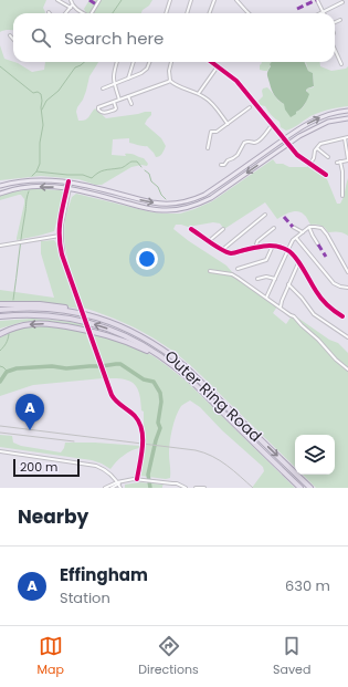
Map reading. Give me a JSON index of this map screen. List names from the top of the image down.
{
  "streets": {
    "highway": ["Outer Ring Road"]
  },
  "scale_bar": "200 m",
  "page": {
    "search": "Search here",
    "pins": "A",
    "scale": "200 m",
    "heading": "Nearby",
    "list": [
      {
        "mark": "A",
        "name": "Effingham",
        "note": "Station",
        "value": "630 m"
      }
    ],
    "nav": ["Map", "Directions", "Saved"]
  }
}
